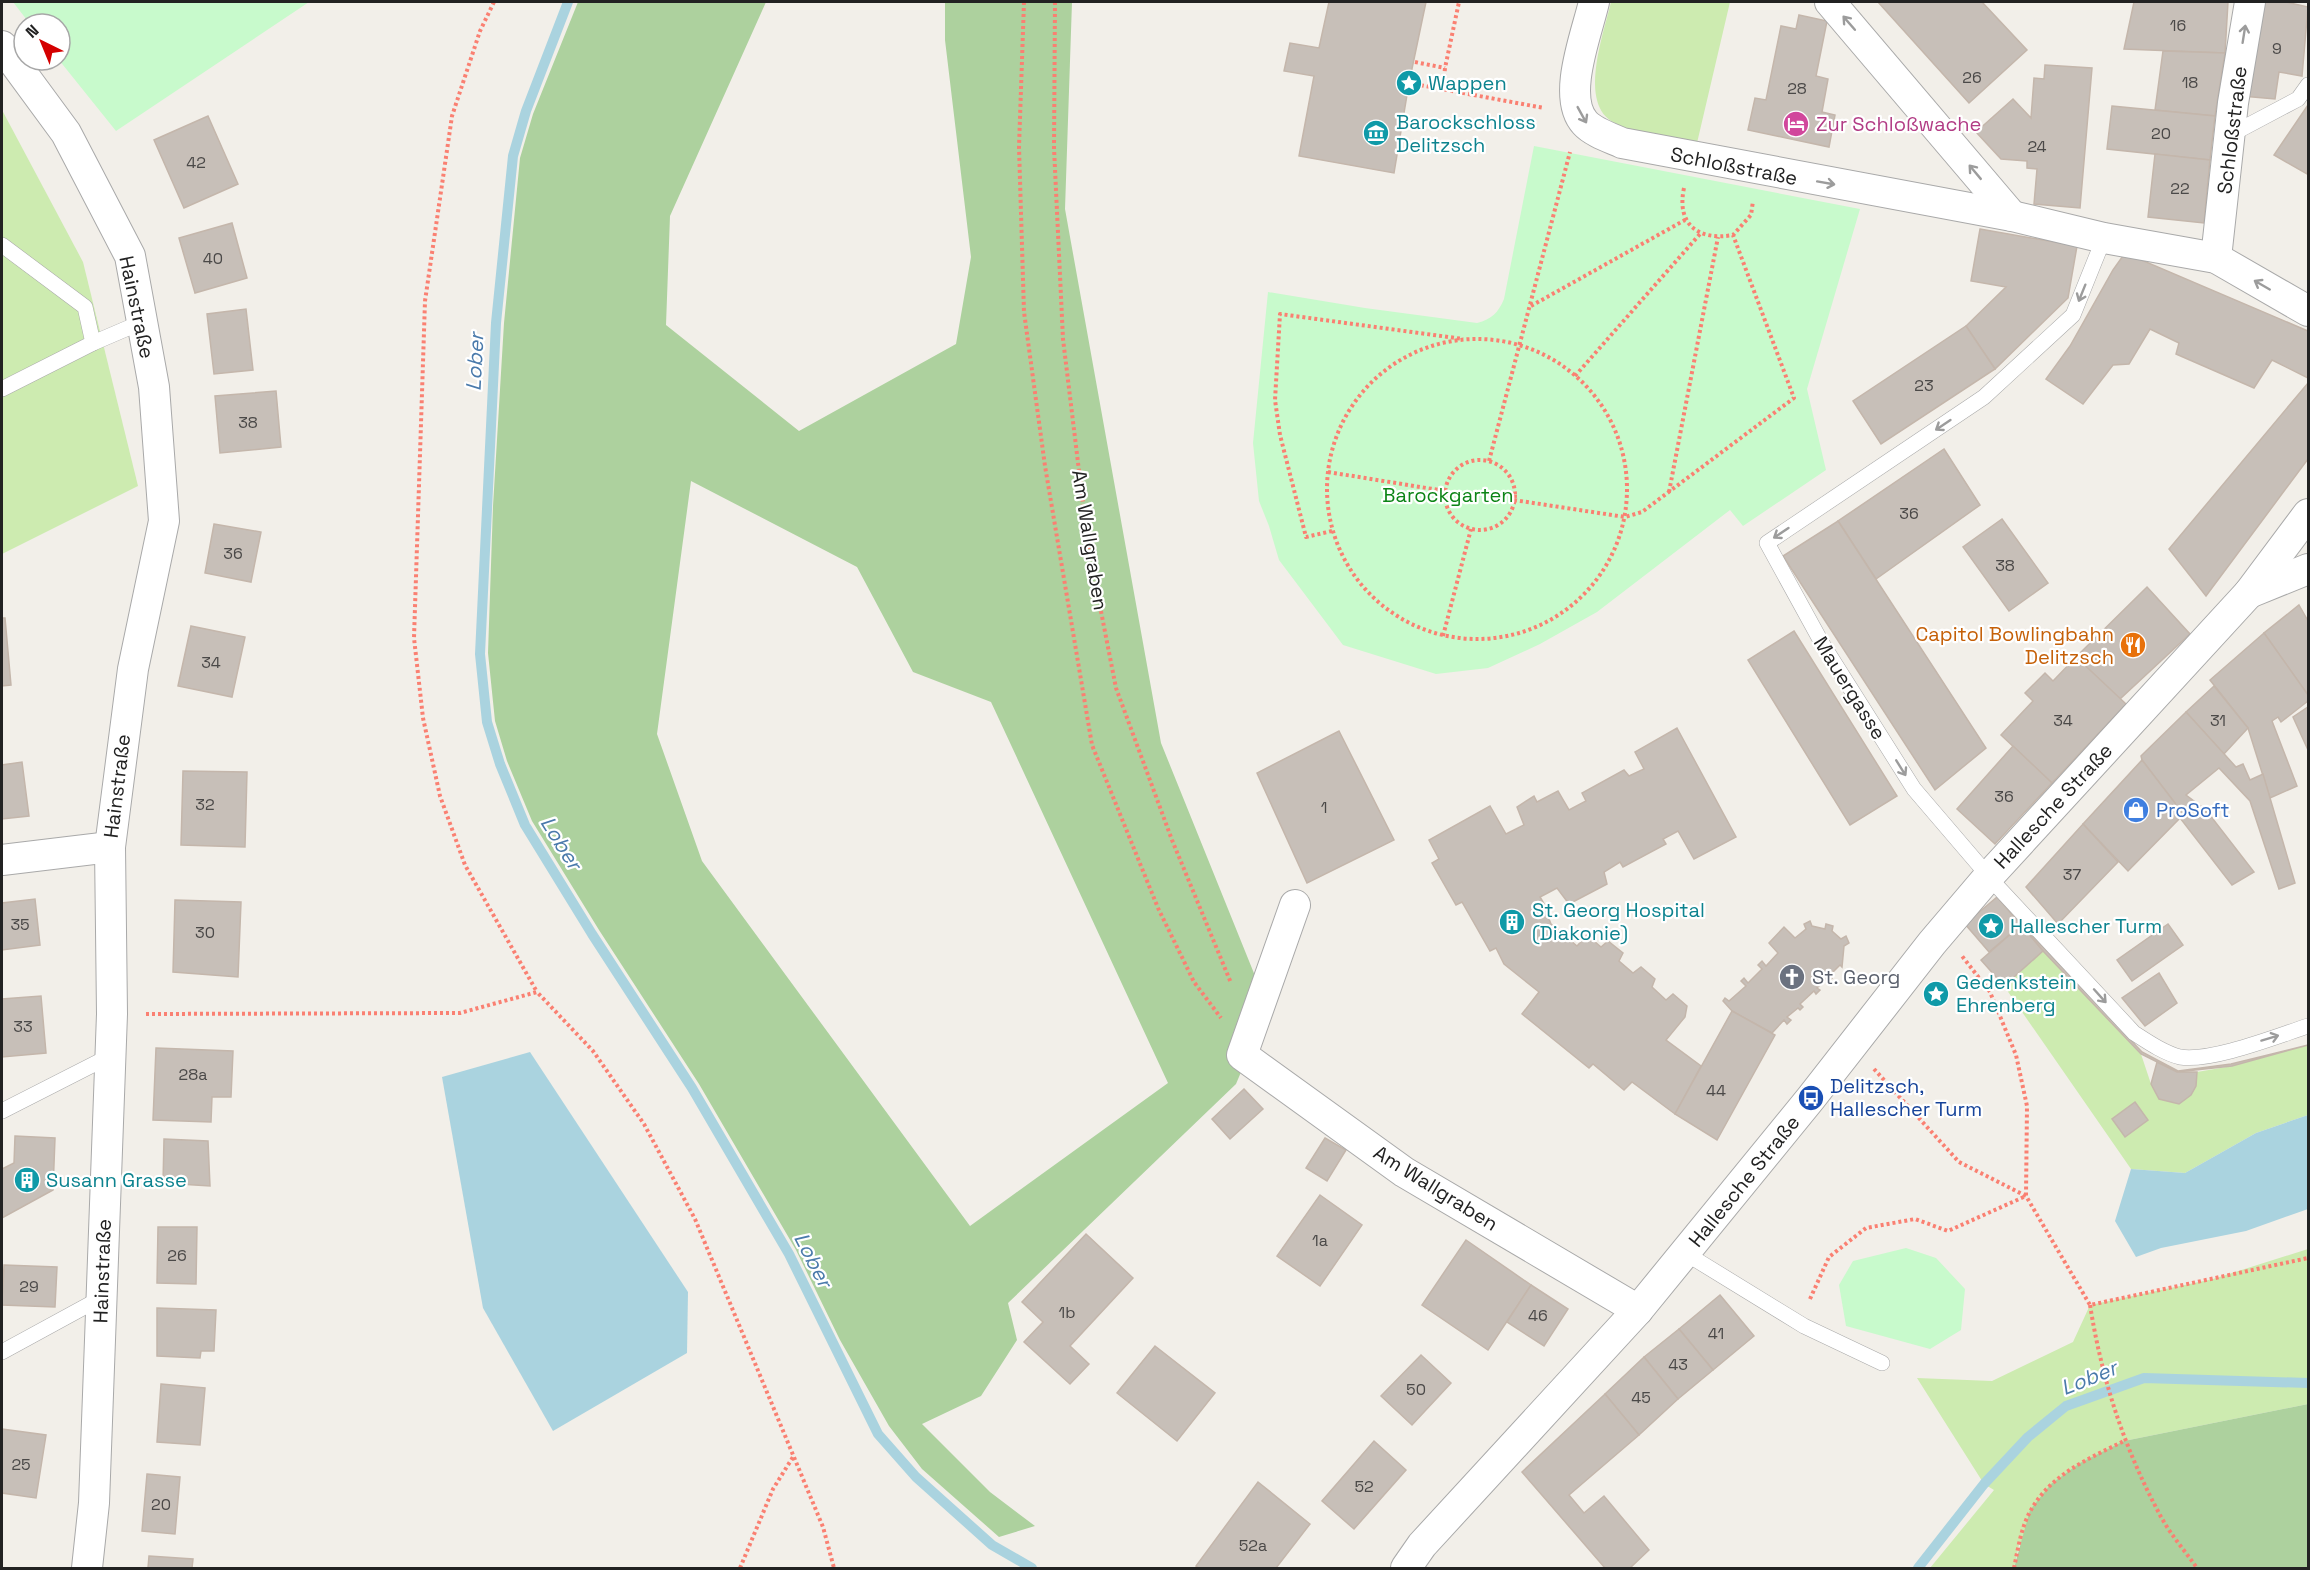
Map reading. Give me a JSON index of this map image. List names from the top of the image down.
{
  "streets": {
    "street": [
      "Schloßstraße",
      "Hainstraße",
      "Am Wallgraben",
      "Hallesche Straße"
    ],
    "lane": ["Mauergasse"]
  },
  "crossings": [
    ["Schloßstraße", "Mauergasse"],
    ["Am Wallgraben", "Hallesche Straße"],
    ["Mauergasse", "Hallesche Straße"]
  ],
  "water": ["Lober"],
  "parks": ["Barockgarten"],
  "places": {
    "place": ["Wappen", "Hallescher Turm", "Gedenkstein Ehrenberg"],
    "hotel": ["Zur Schloßwache"],
    "museum": ["Barockschloss Delitzsch"],
    "restaurant": ["Capitol Bowlingbahn Delitzsch"],
    "shop": ["ProSoft"],
    "building": ["St. Georg Hospital (Diakonie)", "Susann Grasse"],
    "church": ["St. Georg"],
    "bus stop": ["Delitzsch, Hallescher Turm"]
  },
  "house_numbers": [
    "16",
    "9",
    "26",
    "18",
    "28",
    "20",
    "24",
    "42",
    "22",
    "40",
    "23",
    "38",
    "36",
    "36",
    "38",
    "34",
    "34",
    "31",
    "36",
    "32",
    "1",
    "37",
    "35",
    "30",
    "33",
    "28a",
    "44",
    "1a",
    "26",
    "29",
    "1b",
    "46",
    "41",
    "43",
    "50",
    "45",
    "25",
    "52",
    "20",
    "52a"
  ],
  "north": "top left"
}
